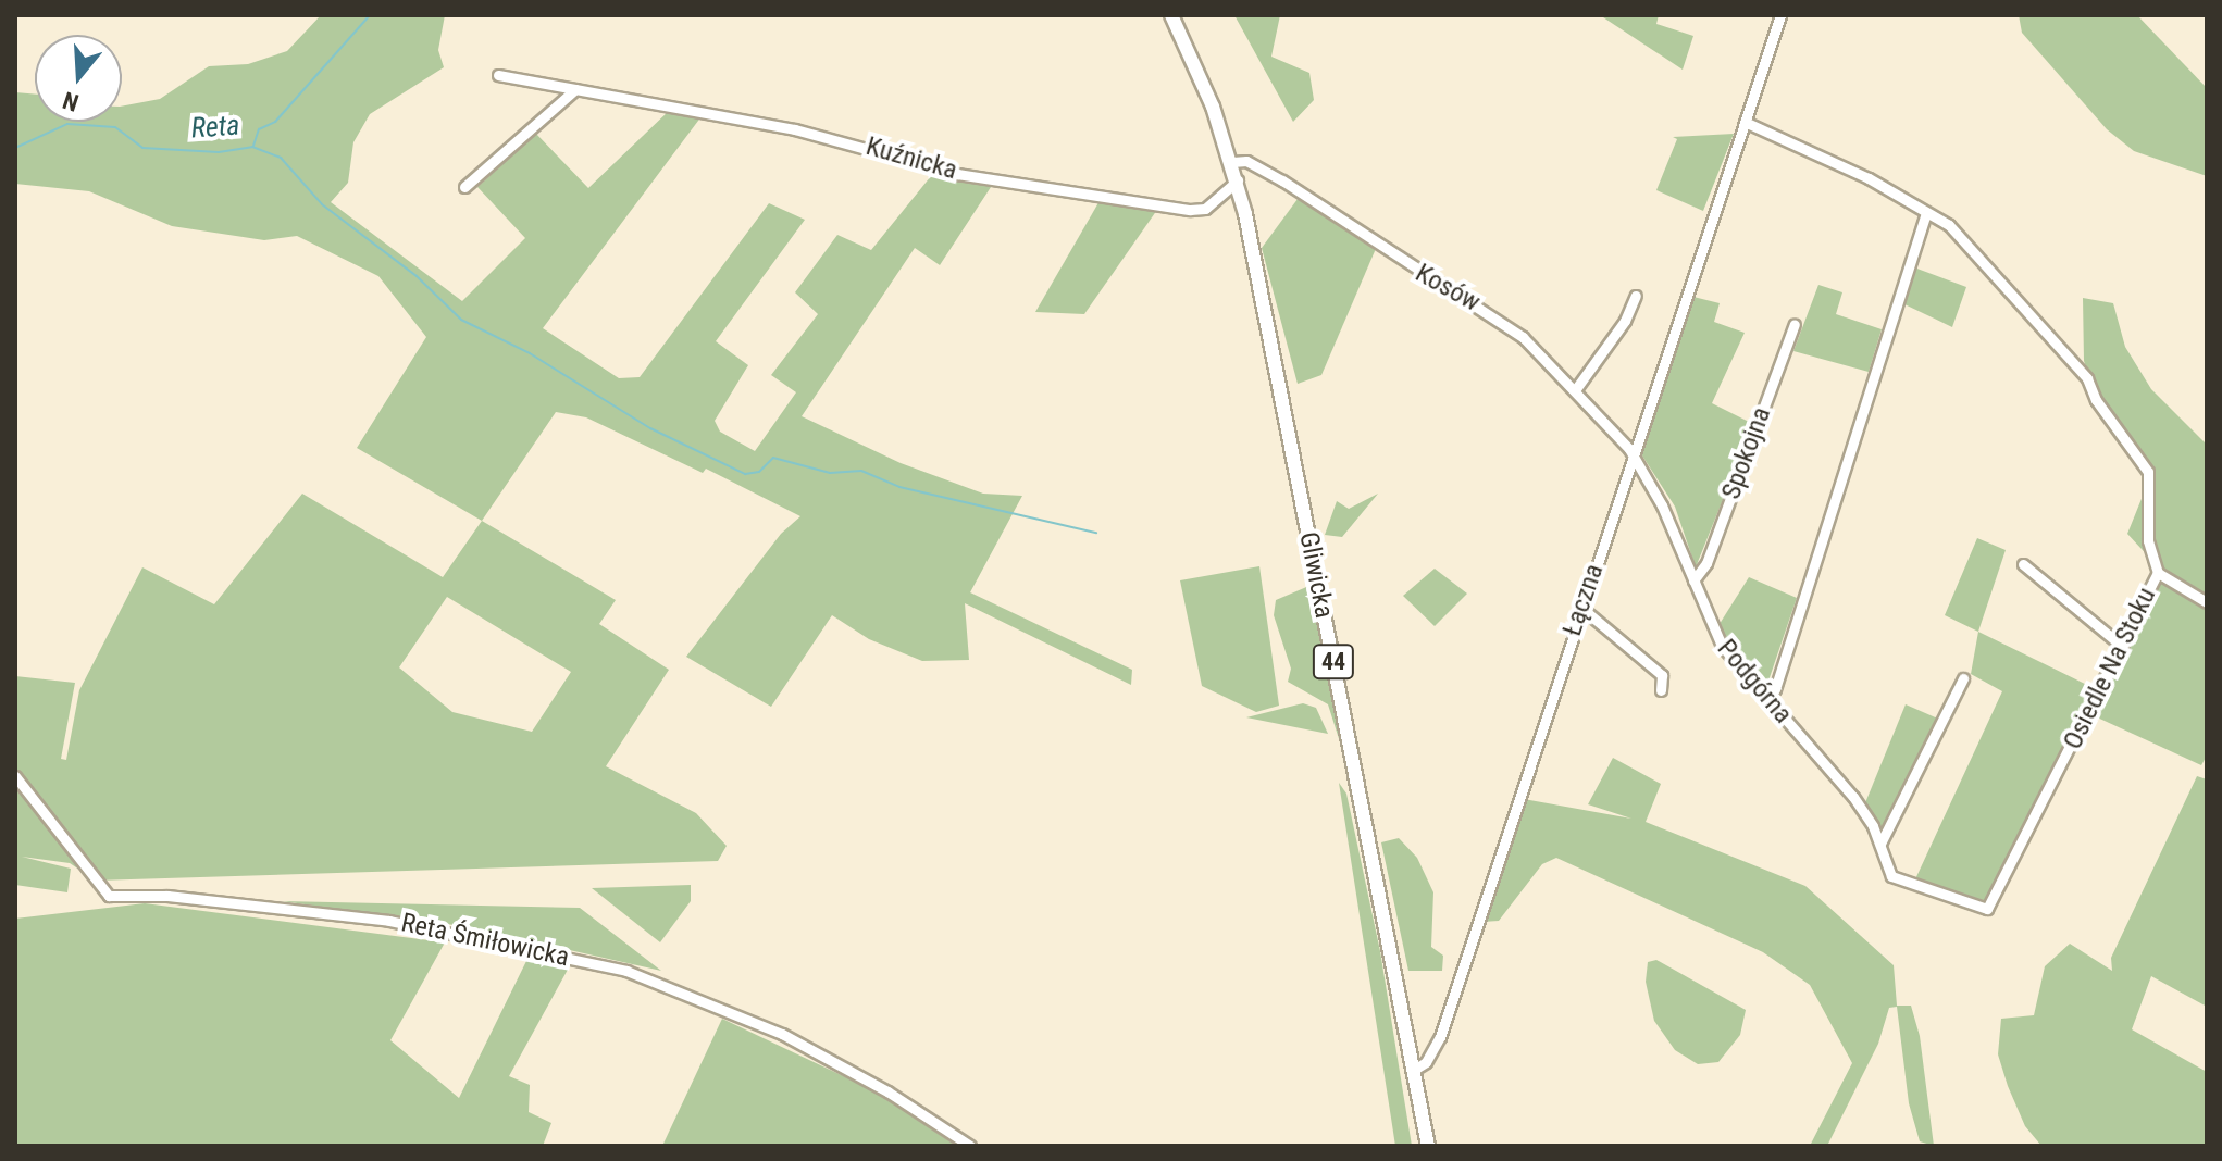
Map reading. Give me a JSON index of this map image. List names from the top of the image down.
{
  "streets": {
    "main road": ["Gliwicka", "44"],
    "street": [
      "Kuźnicka",
      "Kosów",
      "Spokojna",
      "Łączna",
      "Osiedle Na Stoku",
      "Podgórna",
      "Reta Śmiłowicka"
    ]
  },
  "crossings": [
    ["Kuźnicka", "Gliwicka"],
    ["Kosów", "Gliwicka"],
    ["Kosów", "Łączna"],
    ["Kosów", "Podgórna"],
    ["Spokojna", "Podgórna"],
    ["Gliwicka", "Łączna"],
    ["Łączna", "Podgórna"],
    ["Osiedle Na Stoku", "Podgórna"]
  ],
  "water": ["Reta"],
  "north": "bottom"
}
